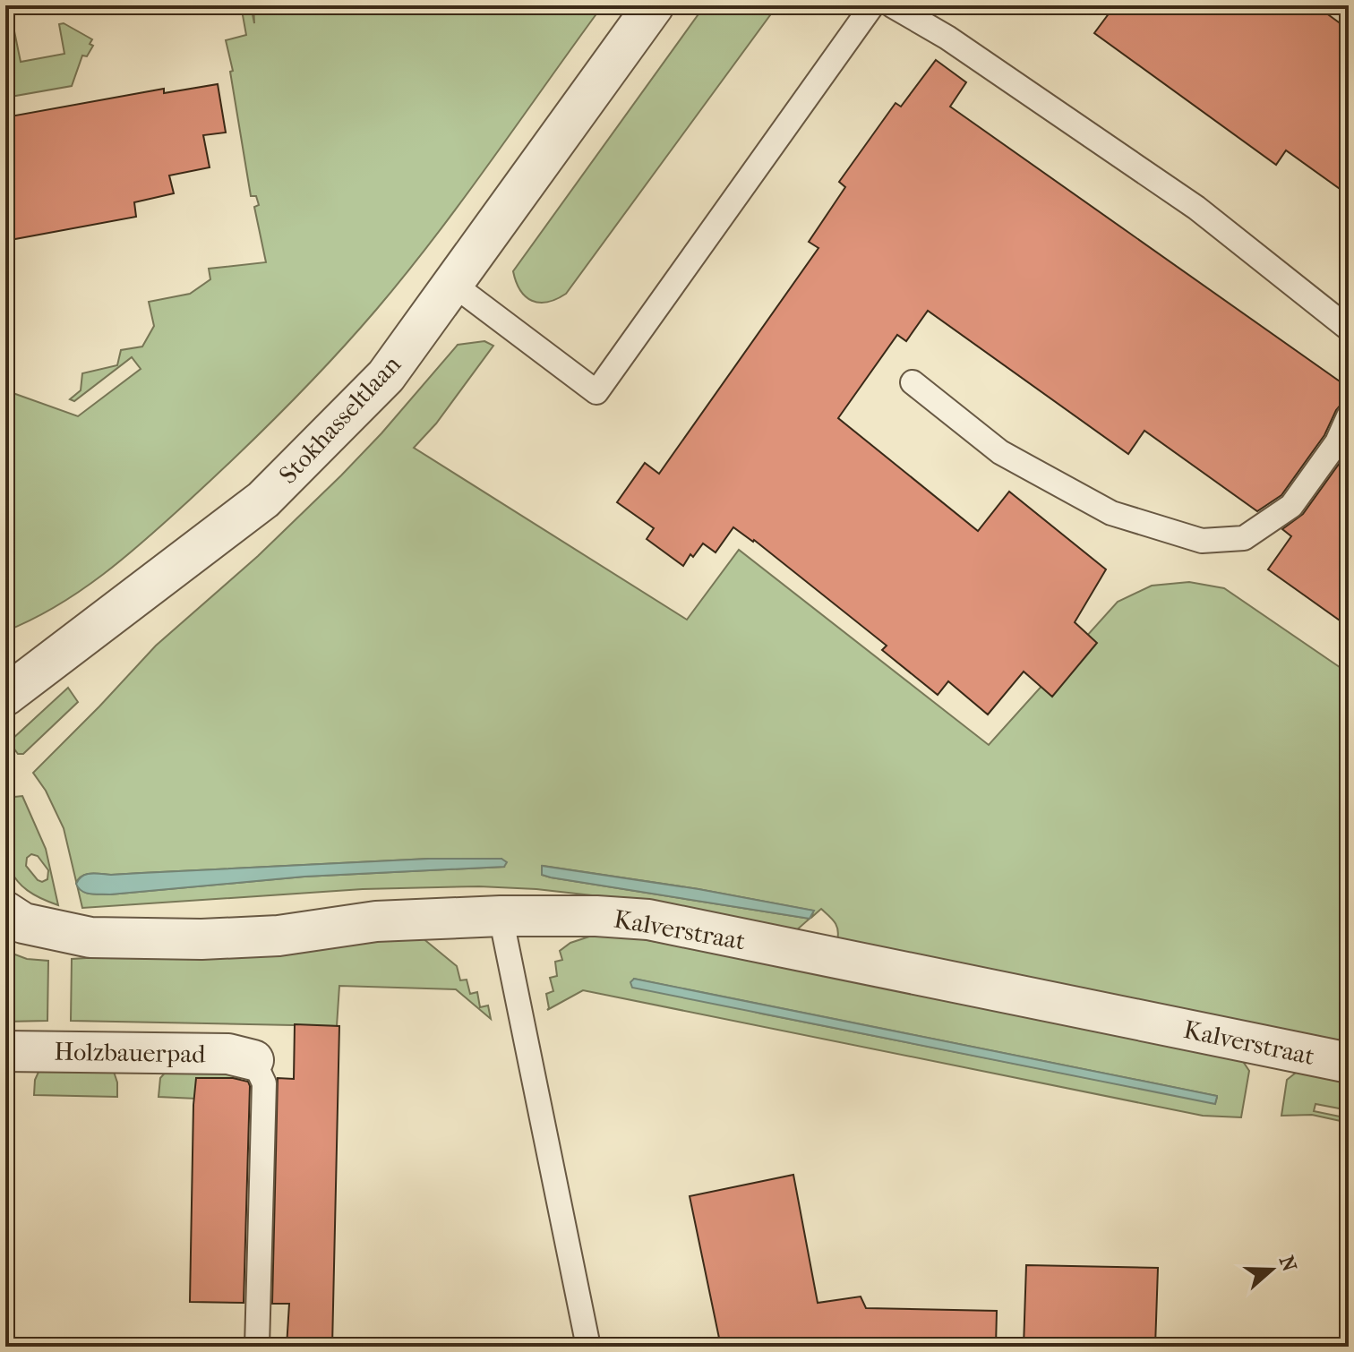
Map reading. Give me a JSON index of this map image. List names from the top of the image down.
{
  "streets": {
    "street": ["Stokhasseltlaan", "Kalverstraat", "Holzbauerpad"]
  },
  "north": "right"
}
